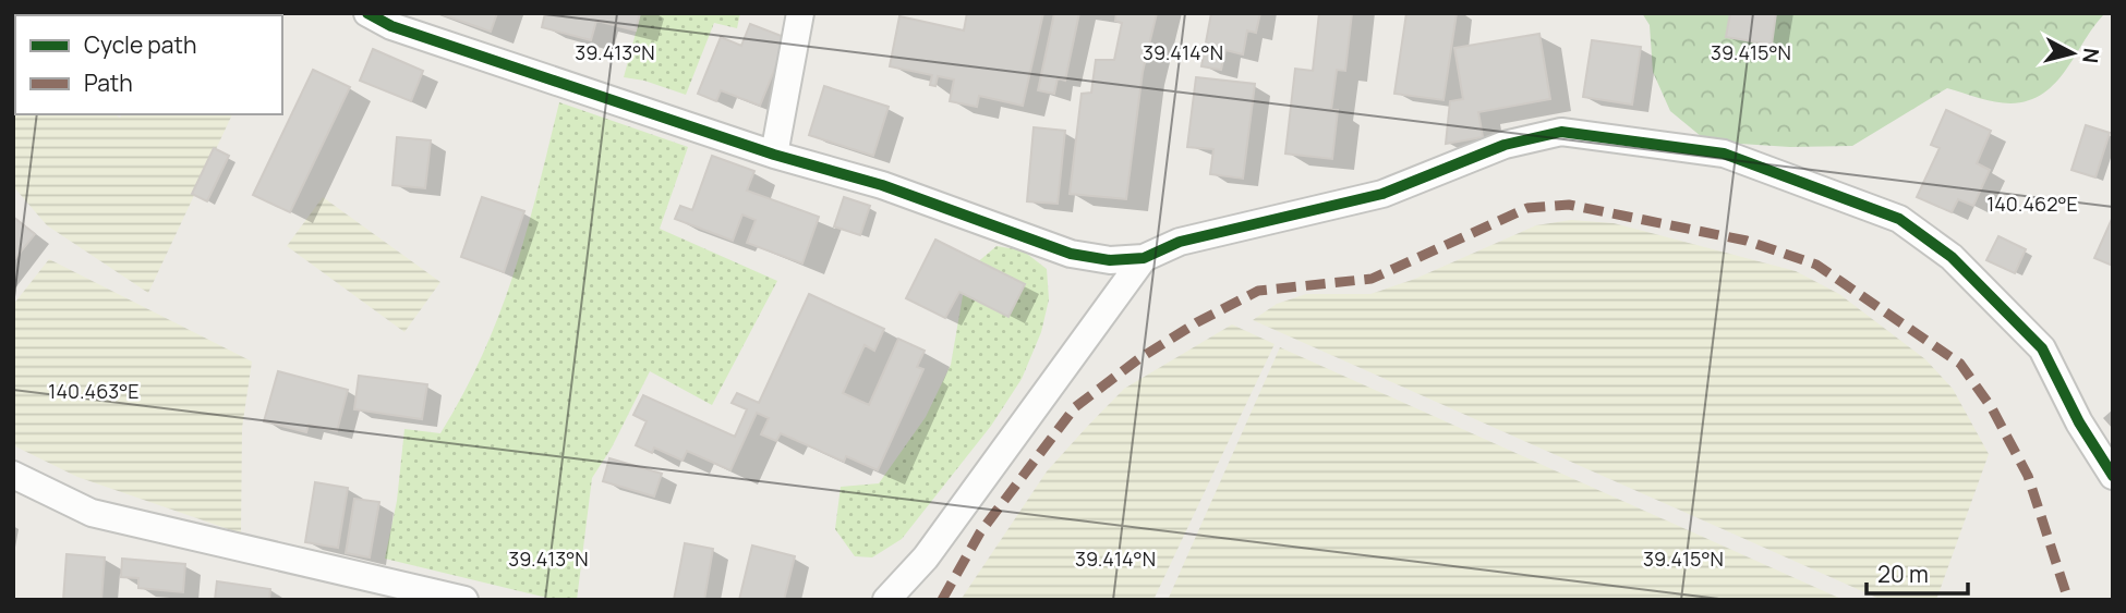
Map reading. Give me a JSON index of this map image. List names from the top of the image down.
{
  "legend": ["Cycle path", "Path"],
  "scale_bar": "20 m",
  "north": "right",
  "coordinates": [
    "39.413°N",
    "39.414°N",
    "39.415°N",
    "140.462°E",
    "140.463°E"
  ]
}
